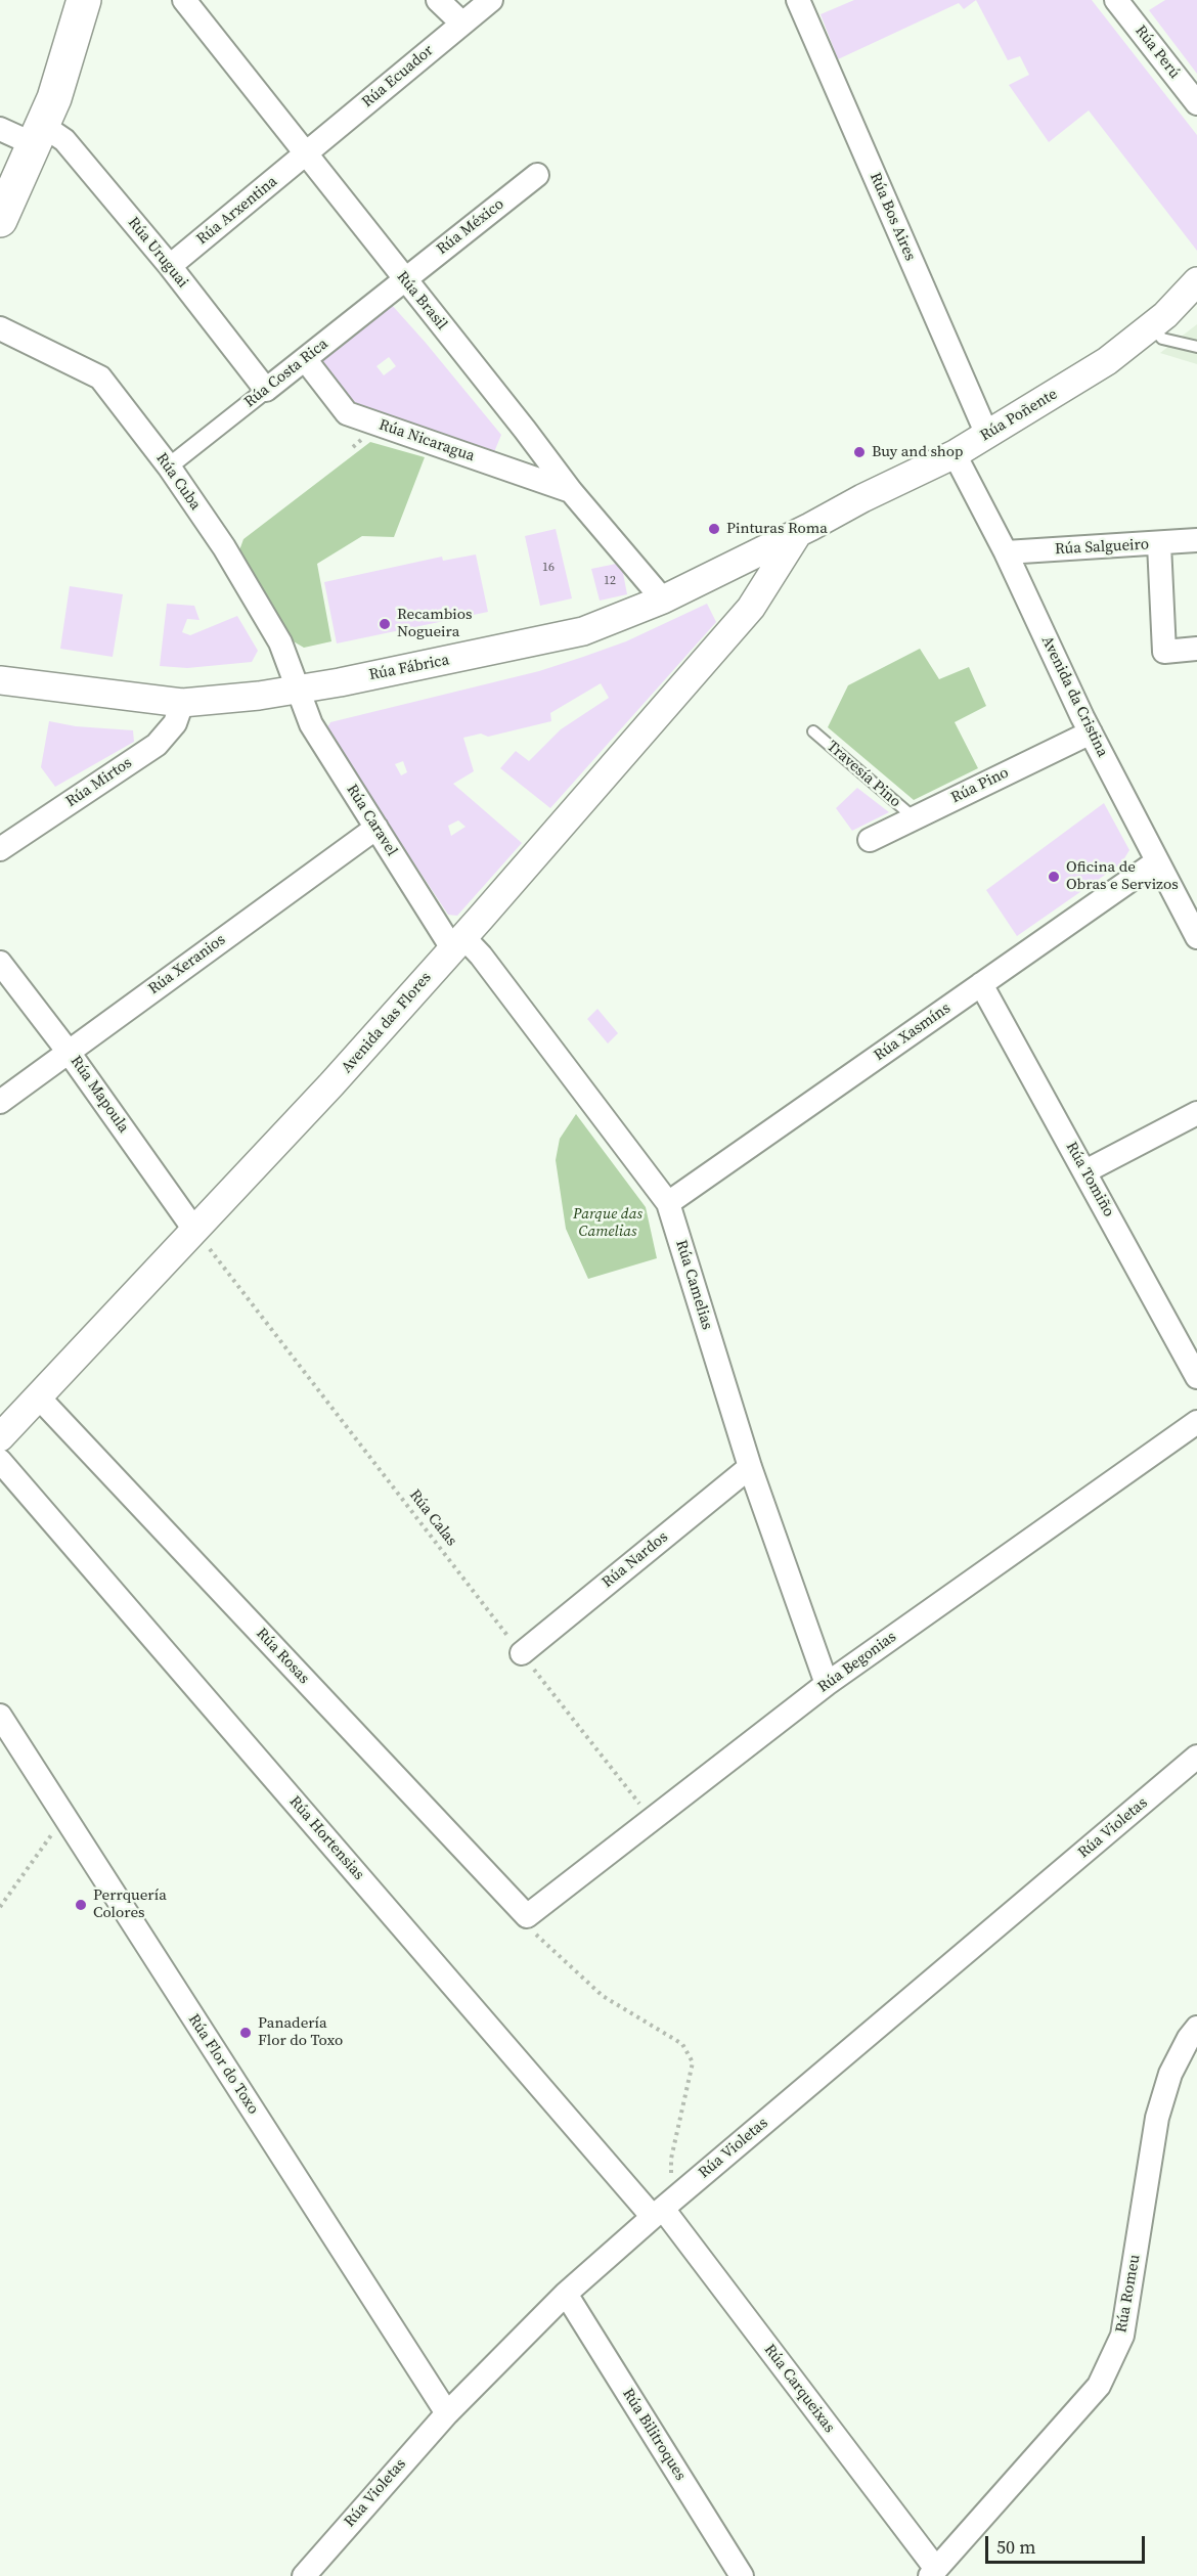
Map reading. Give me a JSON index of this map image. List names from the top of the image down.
{
  "streets": {
    "street": [
      "Rúa Perú",
      "Rúa Ecuador",
      "Rúa Arxentina",
      "Rúa Bos Aires",
      "Rúa México",
      "Rúa Uruguai",
      "Rúa Brasil",
      "Rúa Costa Rica",
      "Rúa Poñente",
      "Rúa Nicaragua",
      "Rúa Cuba",
      "Rúa Salgueiro",
      "Rúa Fábrica",
      "Avenida da Cristina",
      "Rúa Mirtos",
      "Rúa Pino",
      "Rúa Caravel",
      "Rúa Xeranios",
      "Avenida das Flores",
      "Rúa Xasmíns",
      "Rúa Mapoula",
      "Rúa Tomiño",
      "Rúa Camelias",
      "Rúa Nardos",
      "Rúa Rosas",
      "Rúa Begonias",
      "Rúa Violetas",
      "Rúa Hortensias",
      "Rúa Flor do Toxo",
      "Rúa Romeu",
      "Rúa Carqueixas",
      "Rúa Bilitroques"
    ],
    "lane": ["Travesía Pino"],
    "path": ["Rúa Calas"]
  },
  "crossings": [
    ["Rúa Ecuador", "Rúa Arxentina"],
    ["Rúa Ecuador", "Rúa Brasil"],
    ["Rúa Arxentina", "Rúa Uruguai"],
    ["Rúa Arxentina", "Rúa Brasil"],
    ["Rúa Bos Aires", "Rúa Poñente"],
    ["Rúa México", "Rúa Brasil"],
    ["Rúa México", "Rúa Costa Rica"],
    ["Rúa Uruguai", "Rúa Costa Rica"],
    ["Rúa Brasil", "Rúa Costa Rica"],
    ["Rúa Brasil", "Rúa Nicaragua"],
    ["Rúa Brasil", "Rúa Fábrica"],
    ["Rúa Costa Rica", "Rúa Nicaragua"],
    ["Rúa Costa Rica", "Rúa Cuba"],
    ["Rúa Poñente", "Rúa Fábrica"],
    ["Rúa Poñente", "Avenida da Cristina"],
    ["Rúa Poñente", "Avenida das Flores"],
    ["Rúa Cuba", "Rúa Fábrica"],
    ["Rúa Cuba", "Rúa Caravel"],
    ["Rúa Salgueiro", "Avenida da Cristina"],
    ["Rúa Fábrica", "Rúa Mirtos"],
    ["Rúa Fábrica", "Rúa Caravel"],
    ["Rúa Fábrica", "Avenida das Flores"],
    ["Avenida da Cristina", "Rúa Pino"],
    ["Avenida da Cristina", "Rúa Xasmíns"],
    ["Travesía Pino", "Rúa Pino"],
    ["Rúa Caravel", "Rúa Xeranios"],
    ["Rúa Caravel", "Avenida das Flores"],
    ["Rúa Caravel", "Rúa Camelias"],
    ["Rúa Xeranios", "Rúa Mapoula"],
    ["Avenida das Flores", "Rúa Mapoula"],
    ["Avenida das Flores", "Rúa Camelias"],
    ["Avenida das Flores", "Rúa Calas"],
    ["Avenida das Flores", "Rúa Rosas"],
    ["Rúa Xasmíns", "Rúa Tomiño"],
    ["Rúa Xasmíns", "Rúa Camelias"],
    ["Rúa Mapoula", "Rúa Calas"],
    ["Rúa Camelias", "Rúa Nardos"],
    ["Rúa Camelias", "Rúa Begonias"],
    ["Rúa Calas", "Rúa Nardos"],
    ["Rúa Calas", "Rúa Begonias"],
    ["Rúa Rosas", "Rúa Begonias"],
    ["Rúa Violetas", "Rúa Hortensias"],
    ["Rúa Violetas", "Rúa Flor do Toxo"],
    ["Rúa Violetas", "Rúa Carqueixas"],
    ["Rúa Violetas", "Rúa Bilitroques"],
    ["Rúa Hortensias", "Rúa Carqueixas"],
    ["Rúa Romeu", "Rúa Carqueixas"]
  ],
  "parks": ["Parque das Camelias"],
  "places": [
    "Buy and shop",
    "Pinturas Roma",
    "Recambios Nogueira",
    "Oficina de Obras e Servizos",
    "Perrquería Colores",
    "Panadería Flor do Toxo"
  ],
  "house_numbers": ["16", "12"],
  "scale_bar": "50 m"
}
